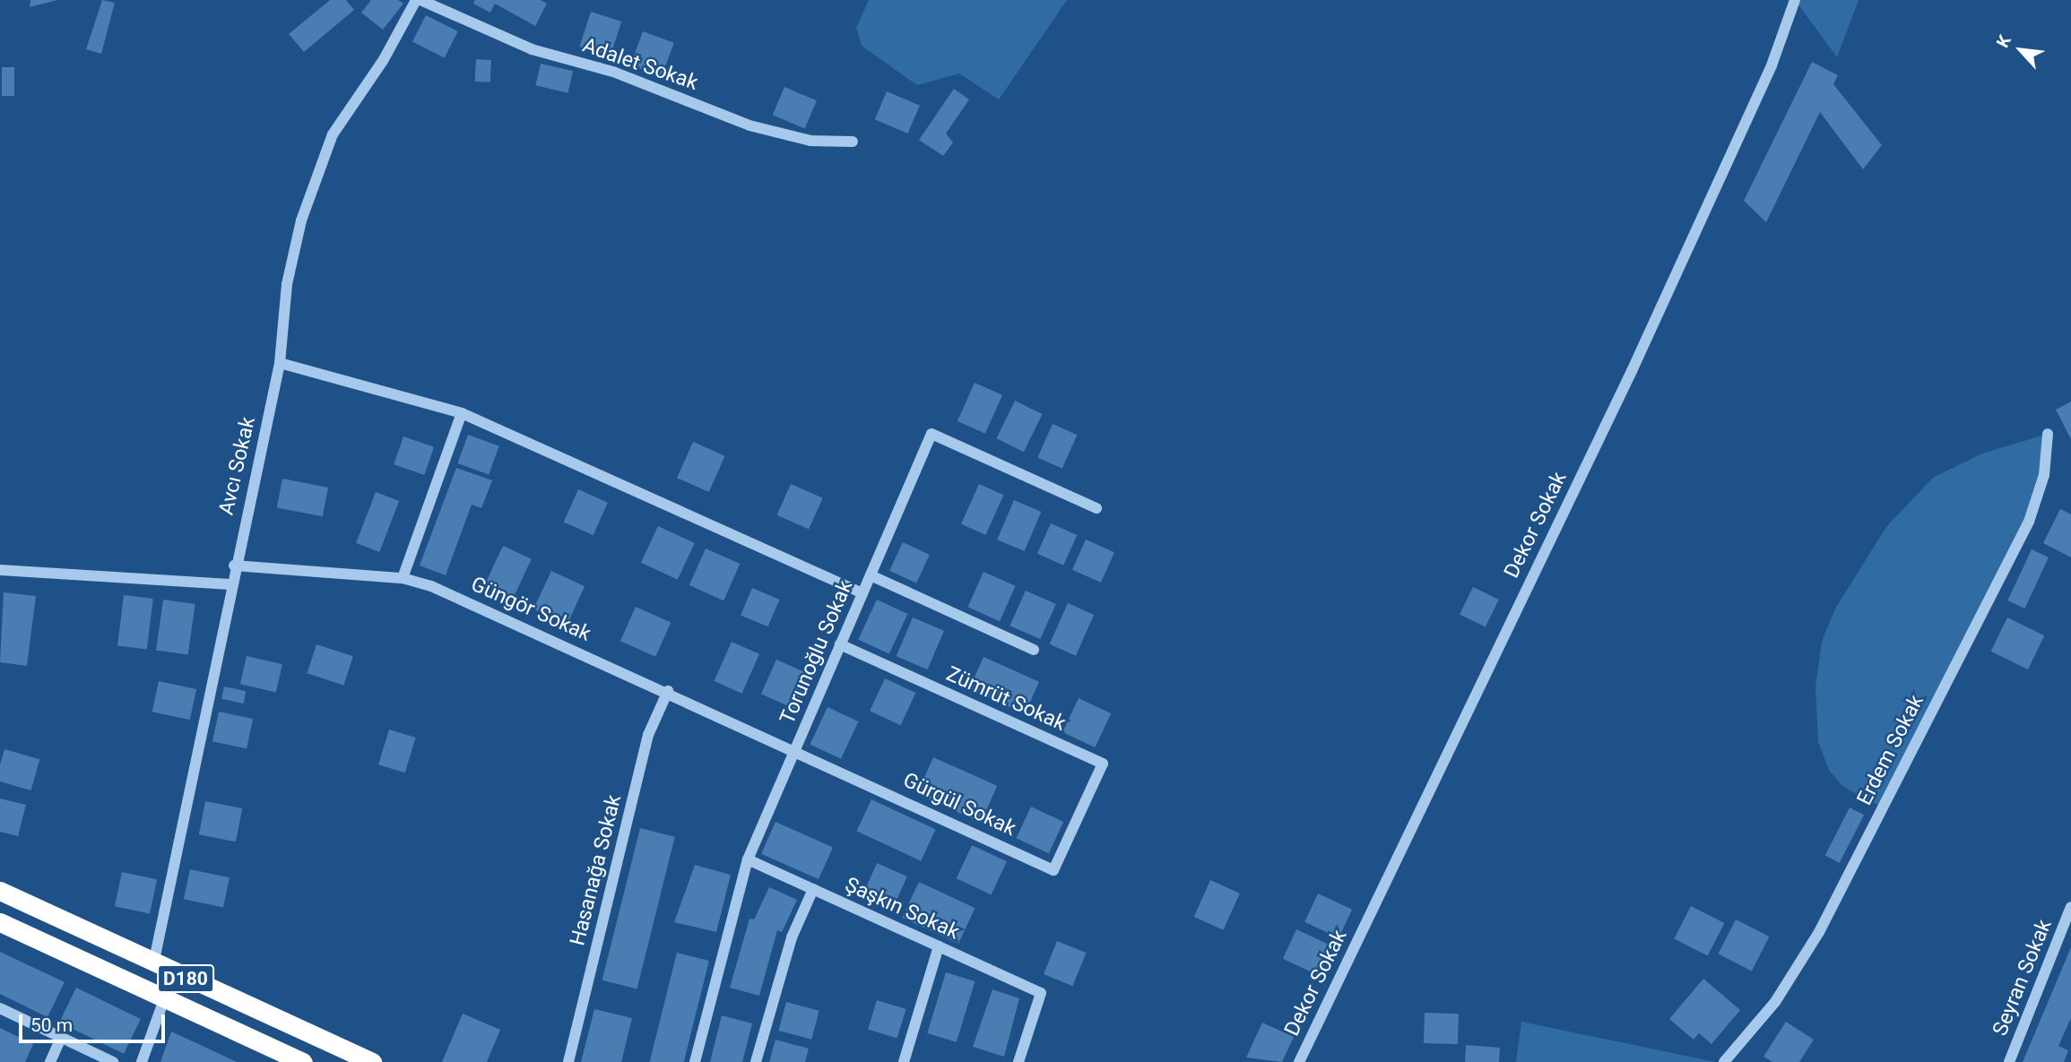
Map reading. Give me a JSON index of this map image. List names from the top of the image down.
{
  "streets": {
    "highway": ["D180"],
    "street": [
      "Adalet Sokak",
      "Avcı Sokak",
      "Dekor Sokak",
      "Güngör Sokak",
      "Torunoğlu Sokak",
      "Zümrüt Sokak",
      "Erdem Sokak",
      "Gürgül Sokak",
      "Hasanağa Sokak",
      "Şaşkın Sokak",
      "Seyran Sokak"
    ]
  },
  "crossings": [
    ["Adalet Sokak", "Avcı Sokak"],
    ["Avcı Sokak", "Güngör Sokak"],
    ["Avcı Sokak", "D180"],
    ["Güngör Sokak", "Torunoğlu Sokak"],
    ["Güngör Sokak", "Gürgül Sokak"],
    ["Güngör Sokak", "Hasanağa Sokak"],
    ["Torunoğlu Sokak", "Zümrüt Sokak"],
    ["Torunoğlu Sokak", "Gürgül Sokak"],
    ["Torunoğlu Sokak", "Şaşkın Sokak"],
    ["Zümrüt Sokak", "Gürgül Sokak"]
  ],
  "scale_bar": "50 m",
  "north": "top left"
}
